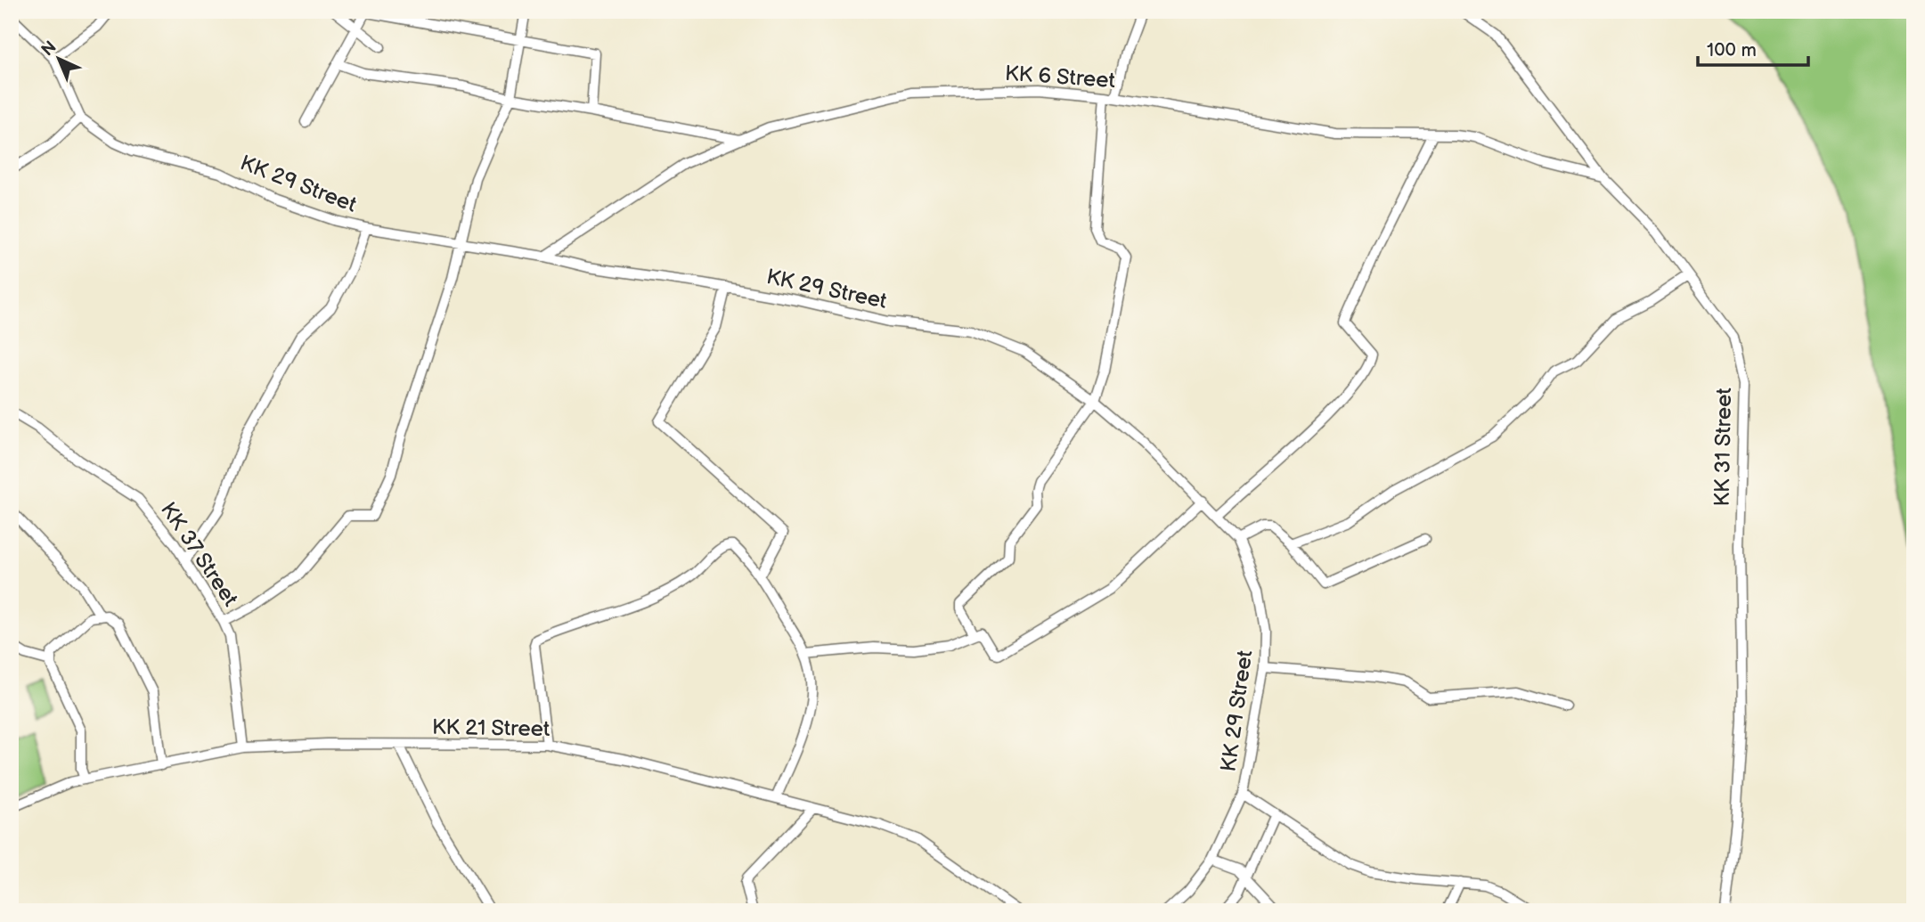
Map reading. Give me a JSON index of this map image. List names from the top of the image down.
{
  "streets": {
    "street": [
      "KK 6 Street",
      "KK 29 Street",
      "KK 31 Street",
      "KK 37 Street",
      "KK 21 Street"
    ]
  },
  "crossings": [
    ["KK 6 Street", "KK 29 Street"],
    ["KK 6 Street", "KK 31 Street"],
    ["KK 37 Street", "KK 21 Street"]
  ],
  "scale_bar": "100 m",
  "north": "top left"
}
